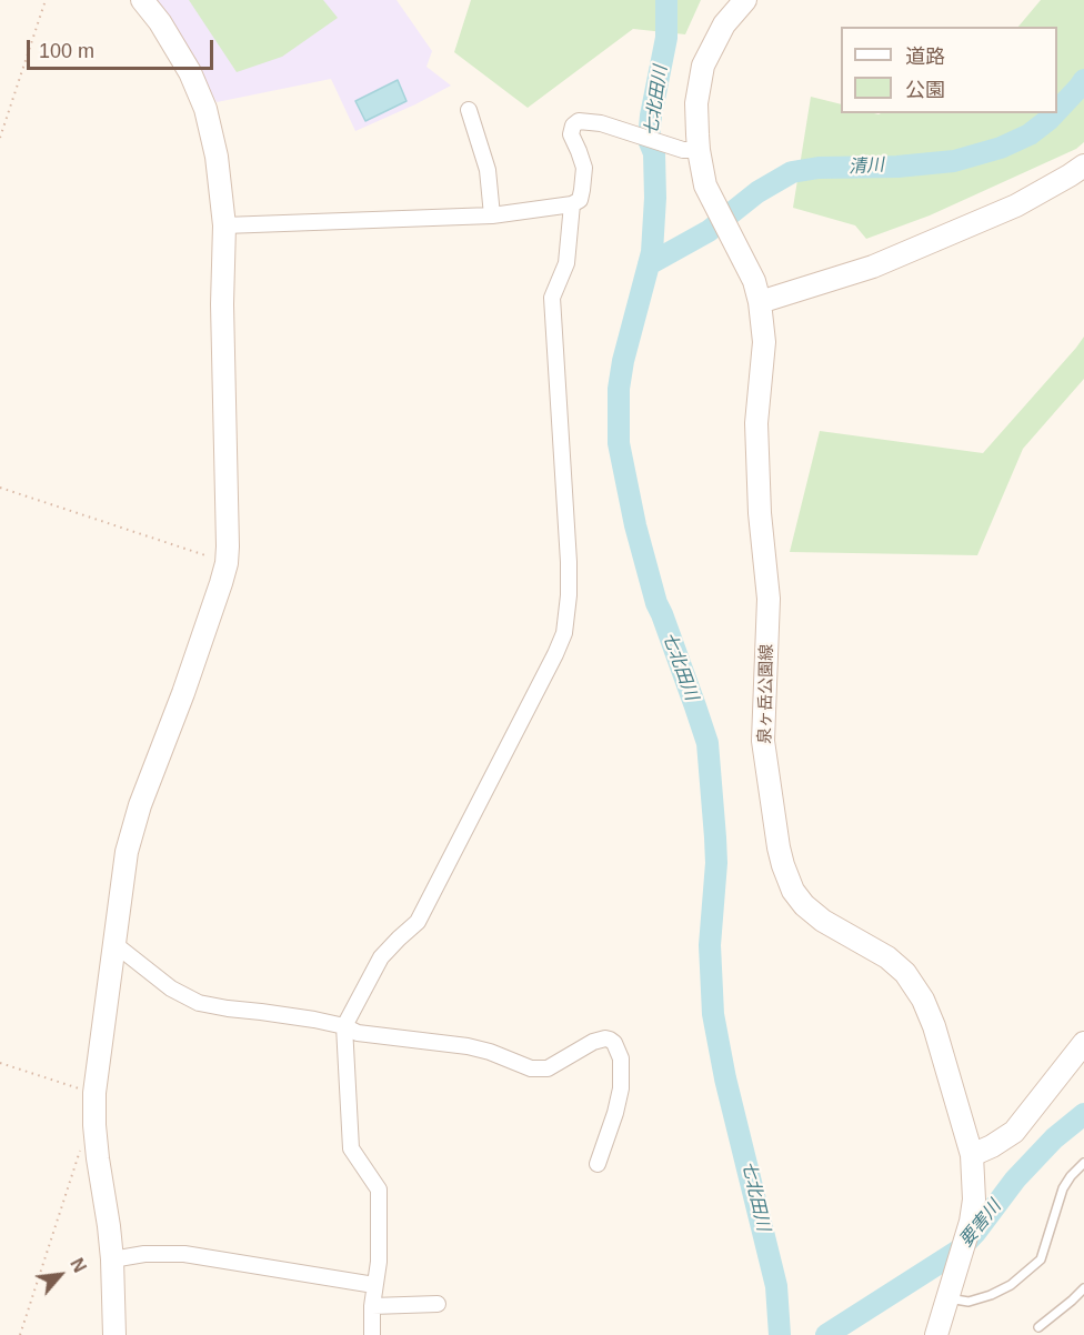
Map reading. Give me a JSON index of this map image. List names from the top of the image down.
{
  "streets": {
    "street": ["泉ヶ岳公園線"]
  },
  "water": ["七北田川", "清川", "要害川"],
  "legend": ["道路", "公園"],
  "scale_bar": "100 m",
  "north": "top right"
}
